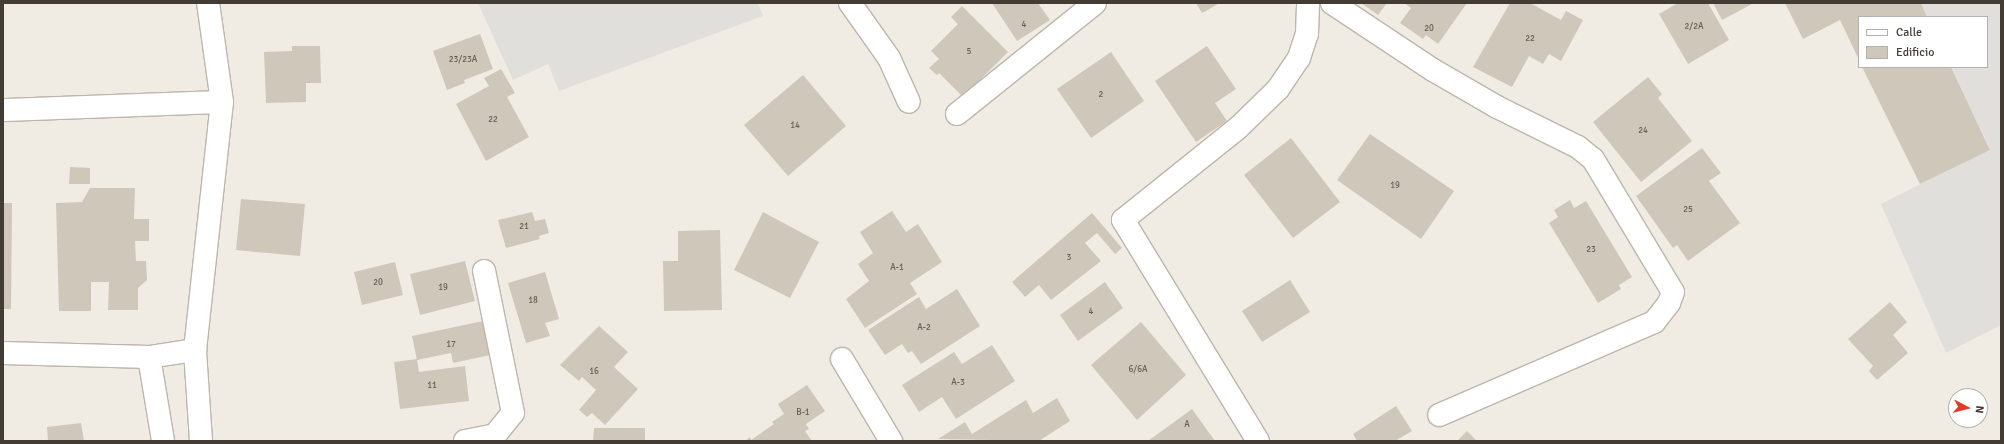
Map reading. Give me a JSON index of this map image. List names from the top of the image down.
{
  "house_numbers": [
    "4",
    "2/2A",
    "20",
    "22",
    "5",
    "23/23A",
    "2",
    "22",
    "14",
    "24",
    "19",
    "25",
    "21",
    "23",
    "3",
    "A-1",
    "20",
    "19",
    "18",
    "4",
    "A-2",
    "17",
    "6/6A",
    "16",
    "A-3",
    "11",
    "B-1",
    "A"
  ],
  "legend": ["Calle", "Edificio"],
  "north": "right"
}
